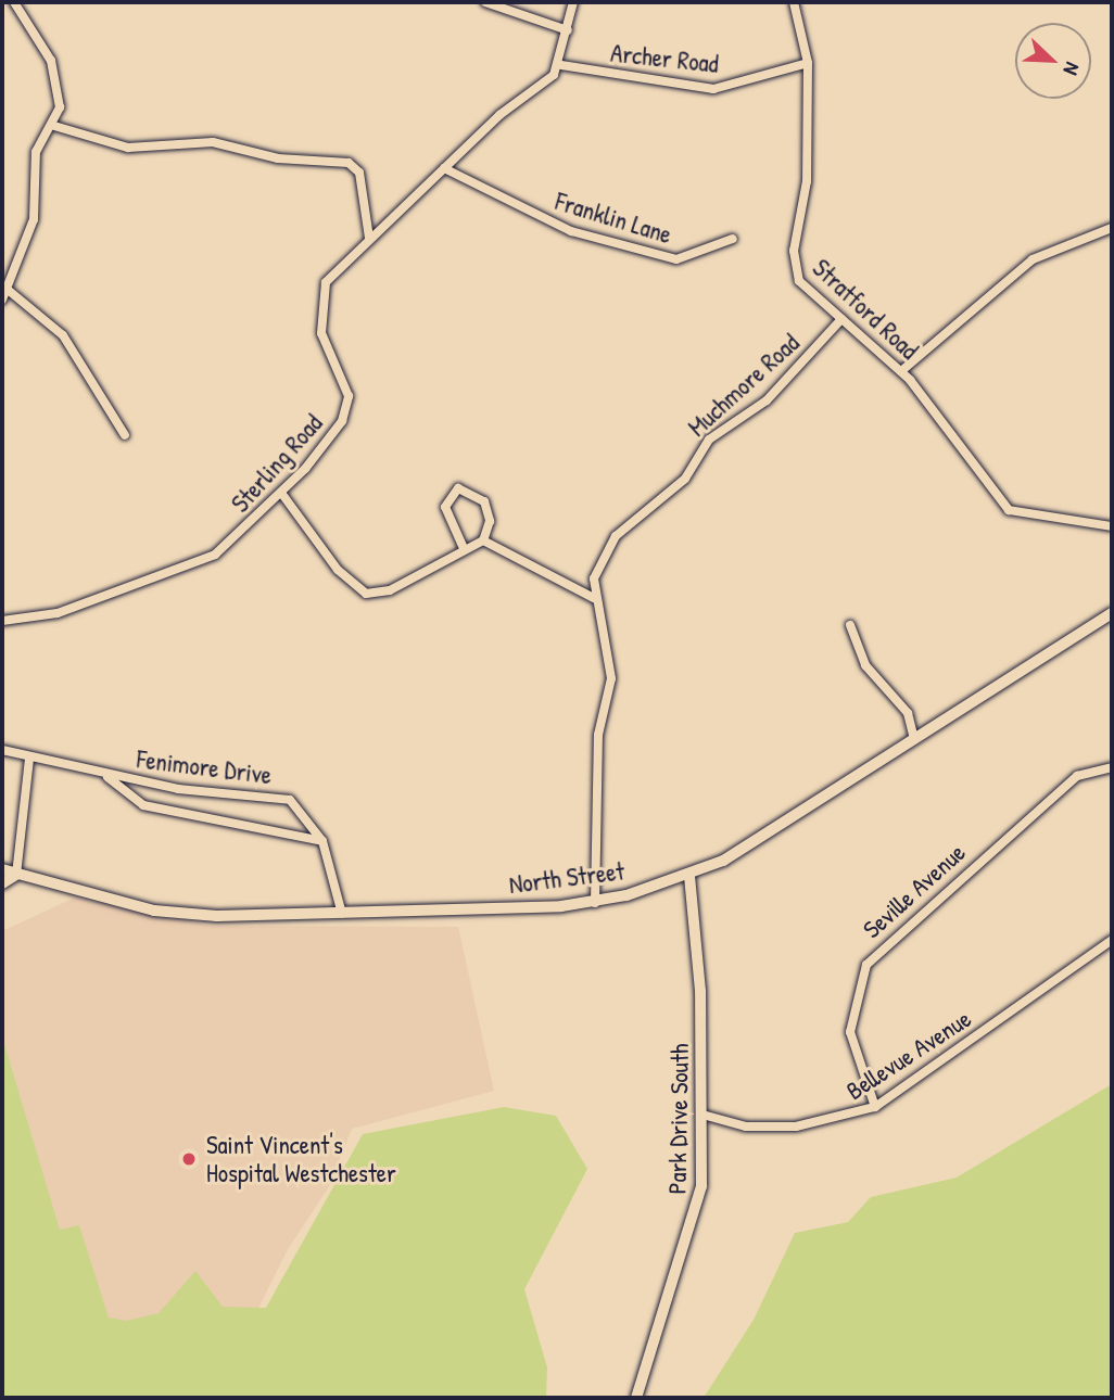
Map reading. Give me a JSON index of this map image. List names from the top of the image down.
{
  "streets": {
    "main road": ["North Street"],
    "street": [
      "Archer Road",
      "Franklin Lane",
      "Stratford Road",
      "Muchmore Road",
      "Sterling Road",
      "Fenimore Drive",
      "Seville Avenue",
      "Bellevue Avenue",
      "Park Drive South"
    ]
  },
  "crossings": [
    ["Archer Road", "Stratford Road"],
    ["Archer Road", "Sterling Road"],
    ["Franklin Lane", "Sterling Road"],
    ["Stratford Road", "Muchmore Road"],
    ["Muchmore Road", "North Street"],
    ["Fenimore Drive", "North Street"],
    ["North Street", "Park Drive South"],
    ["Seville Avenue", "Bellevue Avenue"],
    ["Bellevue Avenue", "Park Drive South"]
  ],
  "places": ["Saint Vincent's Hospital Westchester"],
  "north": "bottom right"
}
